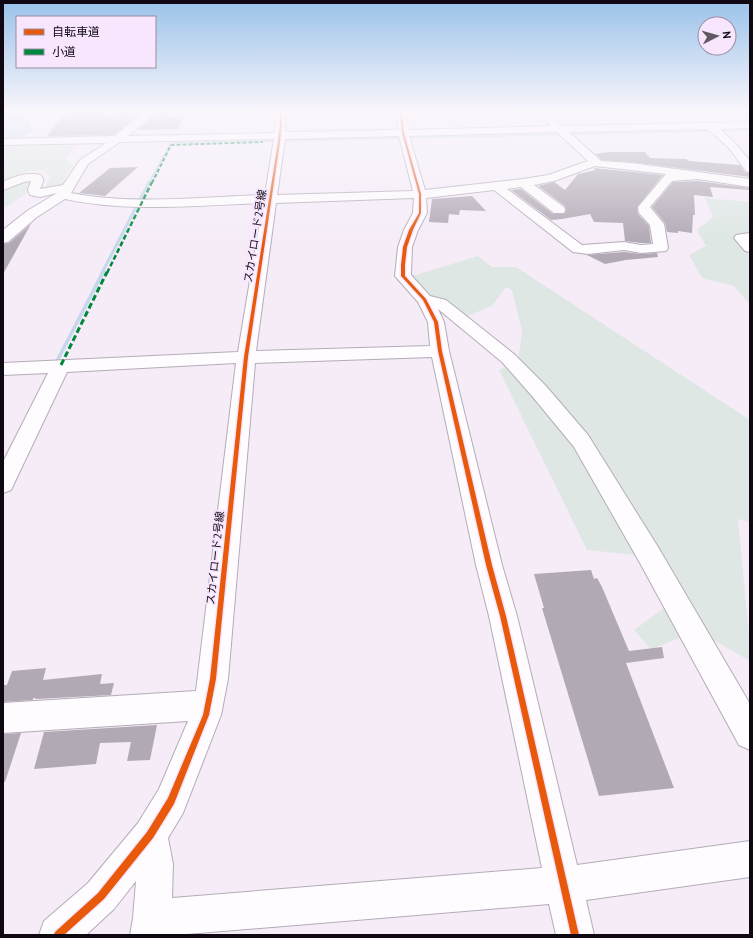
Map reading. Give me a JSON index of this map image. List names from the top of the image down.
{
  "streets": {
    "street": ["スカイロード2号線"]
  },
  "legend": ["自転車道", "小道"],
  "north": "right"
}
